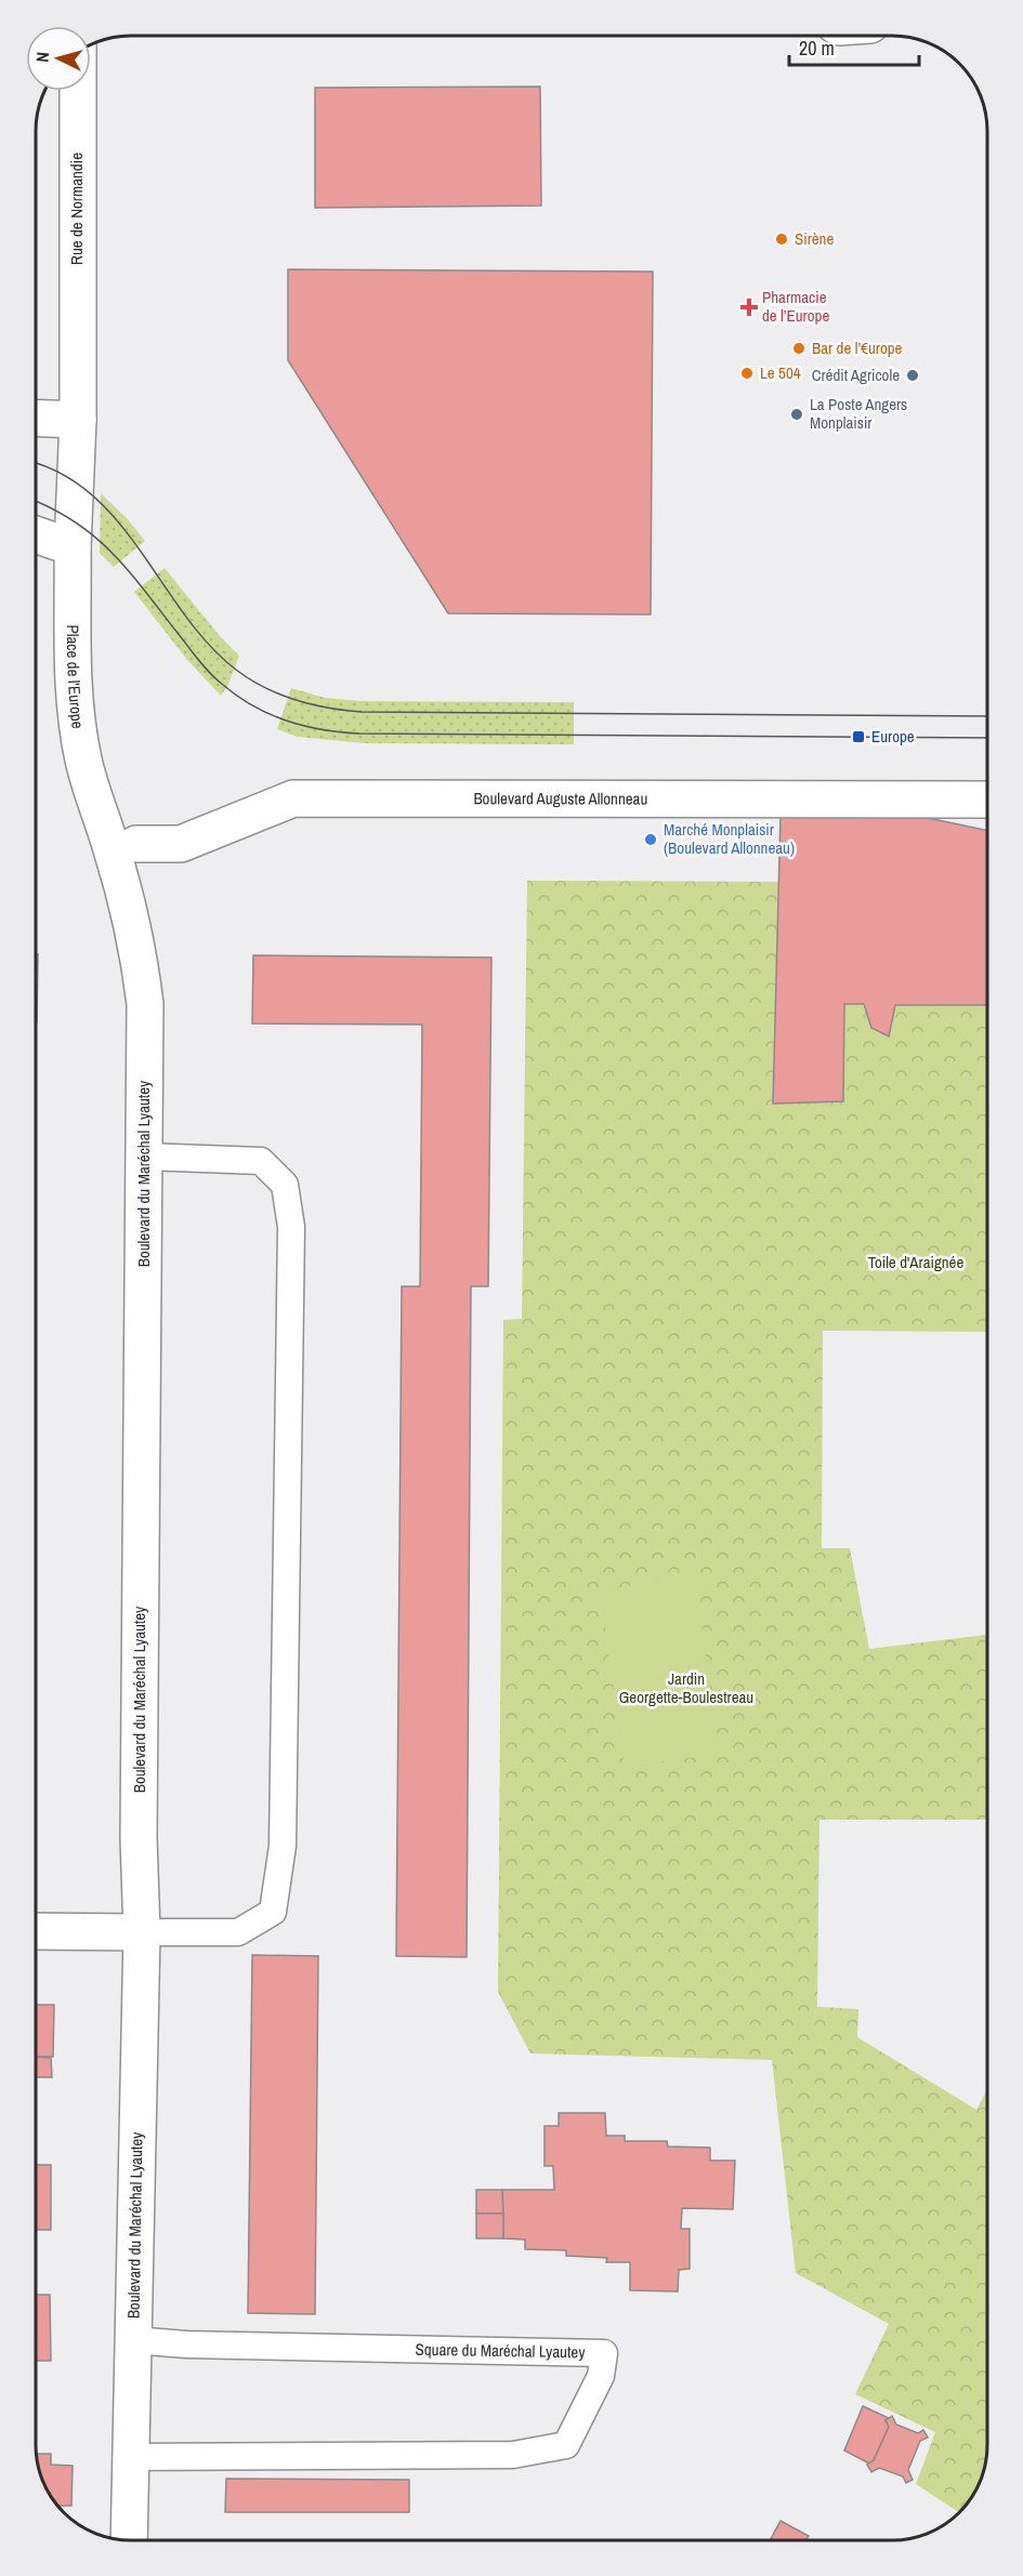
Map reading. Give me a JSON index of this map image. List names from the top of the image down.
{
  "streets": {
    "street": [
      "Rue de Normandie",
      "Place de l'Europe",
      "Boulevard Auguste Allonneau",
      "Boulevard du Maréchal Lyautey"
    ],
    "lane": ["Square du Maréchal Lyautey"]
  },
  "crossings": [
    ["Rue de Normandie", "Place de l'Europe"],
    ["Place de l'Europe", "Boulevard Auguste Allonneau"],
    ["Place de l'Europe", "Boulevard du Maréchal Lyautey"],
    ["Boulevard Auguste Allonneau", "Boulevard du Maréchal Lyautey"],
    ["Boulevard du Maréchal Lyautey", "Square du Maréchal Lyautey"]
  ],
  "parks": ["Toile d'Araignée", "Jardin Georgette-Boulestreau"],
  "places": {
    "other": [
      "Sirène",
      "Bar de l’€urope",
      "Le 504",
      "Crédit Agricole",
      "La Poste Angers Monplaisir",
      "Marché Monplaisir (Boulevard Allonneau)"
    ],
    "health": ["Pharmacie de l’Europe"],
    "transit": ["Europe"]
  },
  "scale_bar": "20 m",
  "north": "left"
}
